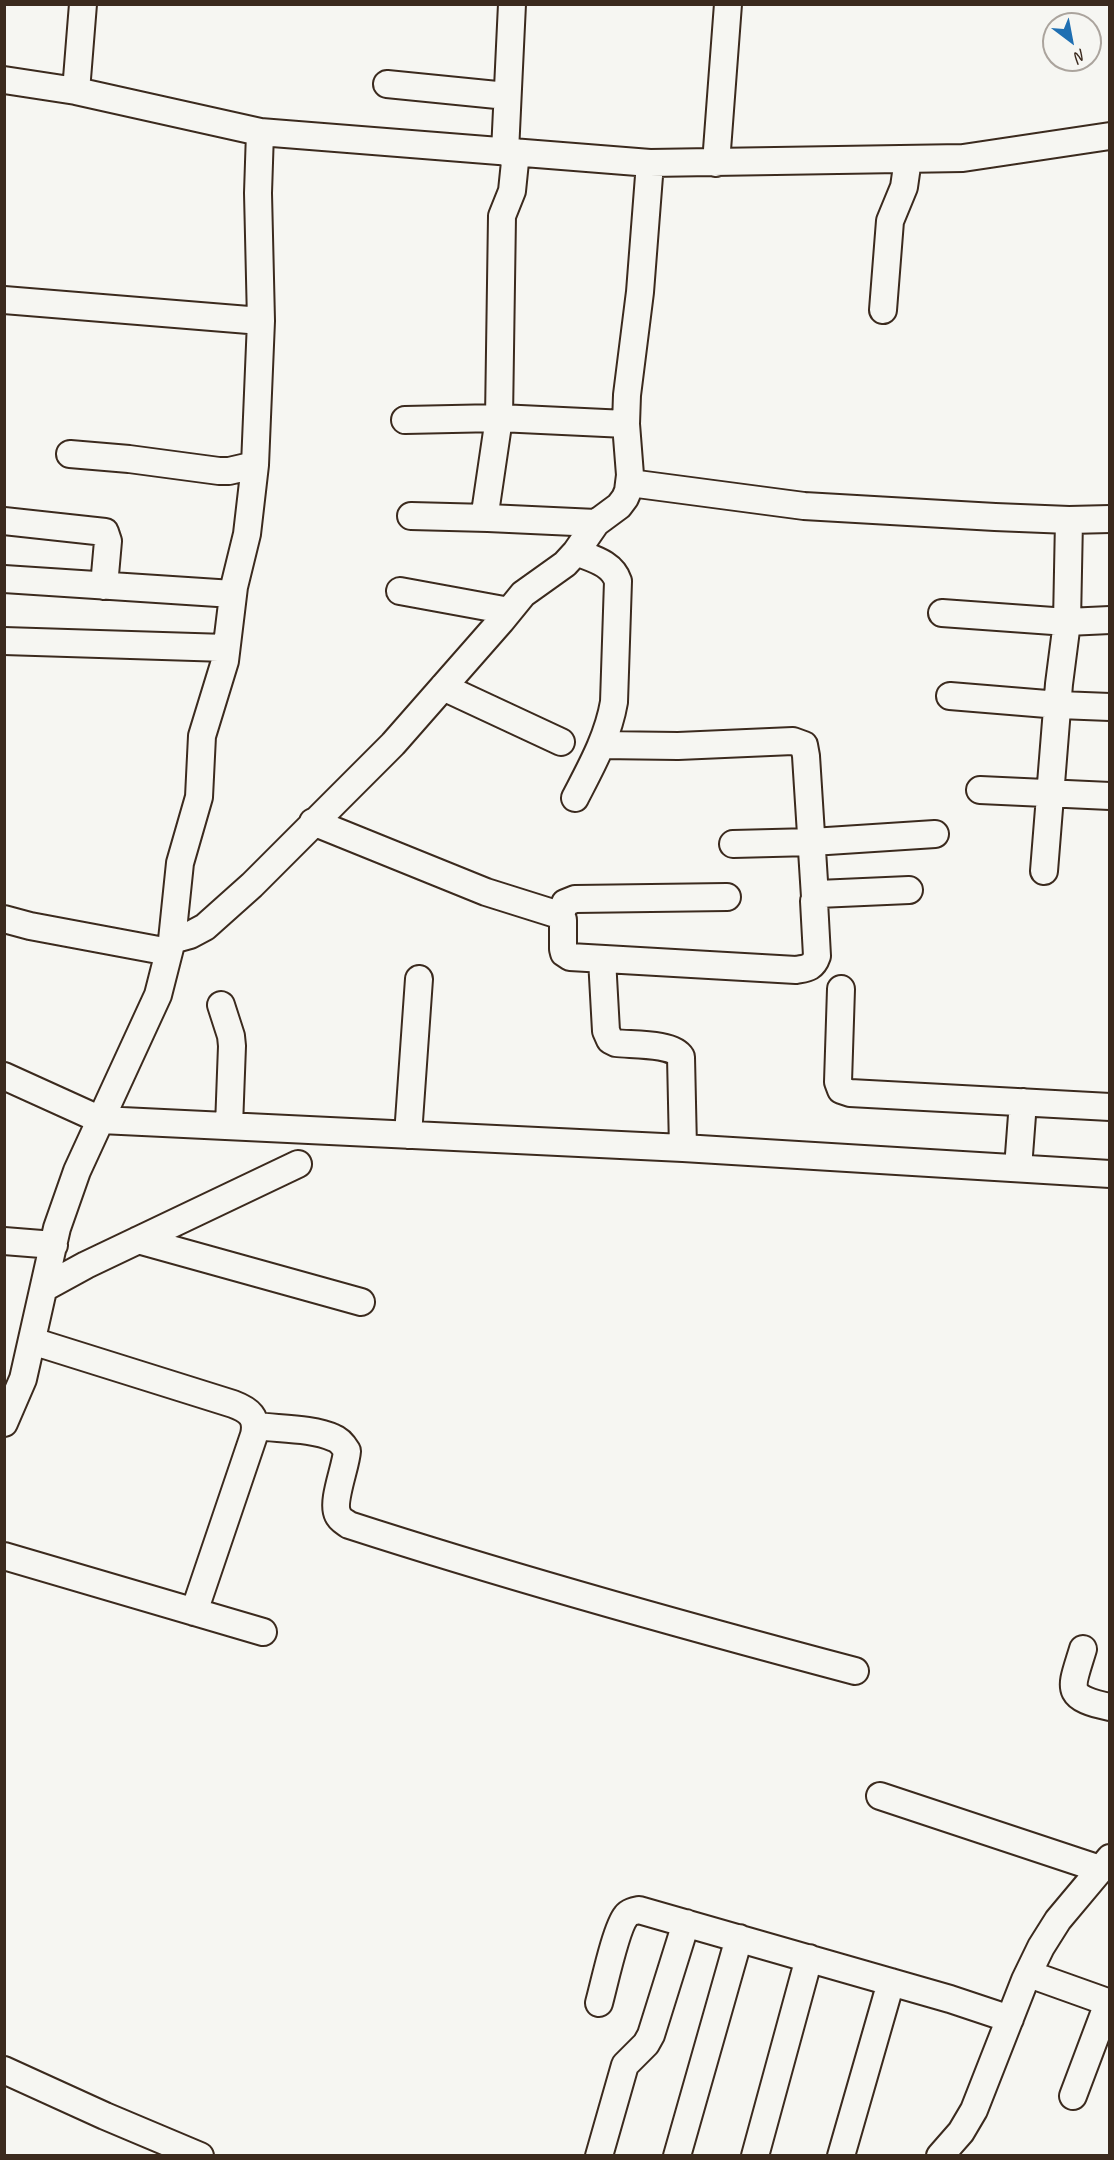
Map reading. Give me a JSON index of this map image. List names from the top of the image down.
{
  "north": "bottom right"
}
